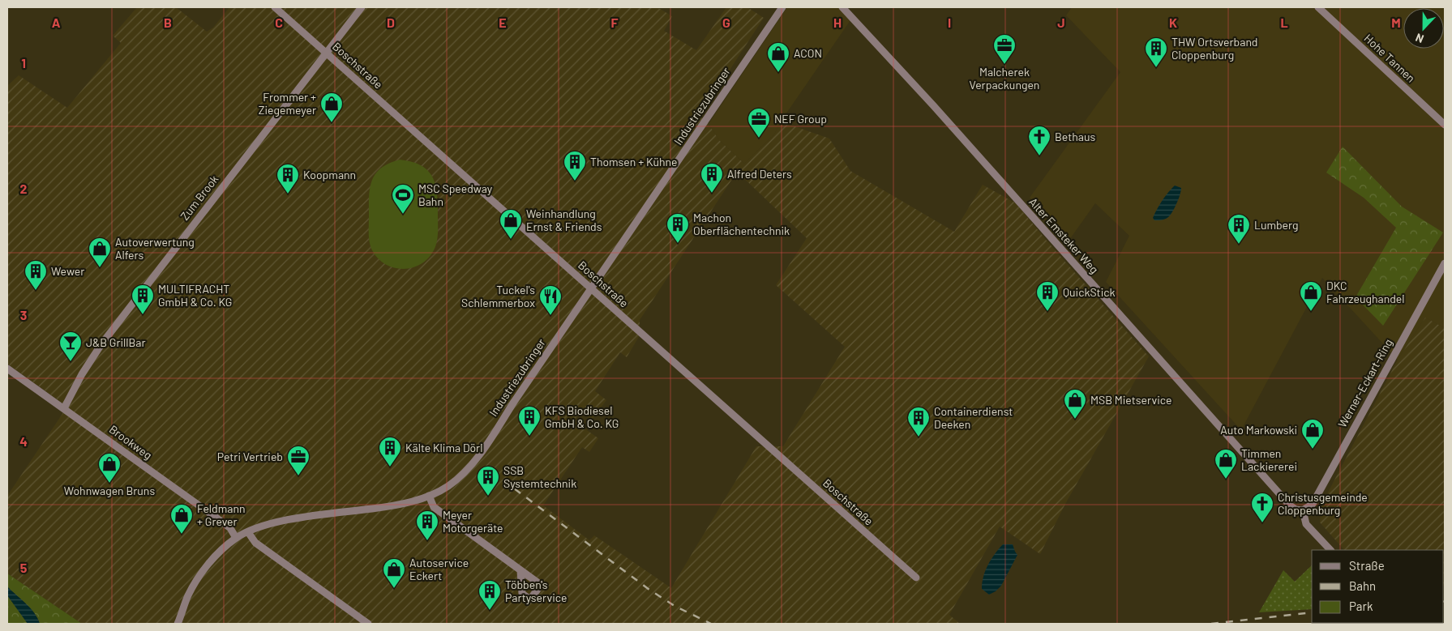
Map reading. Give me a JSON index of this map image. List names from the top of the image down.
{
  "streets": {
    "street": [
      "Hohe Tannen",
      "Boschstraße",
      "Industriezubringer",
      "Zum Brook",
      "Alter Emsteker Weg",
      "Werner-Eckart-Ring",
      "Brookweg"
    ]
  },
  "crossings": [
    ["Boschstraße", "Industriezubringer"],
    ["Boschstraße", "Zum Brook"],
    ["Industriezubringer", "Brookweg"],
    ["Zum Brook", "Brookweg"],
    ["Alter Emsteker Weg", "Werner-Eckart-Ring"]
  ],
  "places": {
    "office": ["Malcherek Verpackungen", "NEF Group", "Petri Vertrieb"],
    "building": [
      "THW Ortsverband Cloppenburg",
      "Thomsen + Kühne",
      "Alfred Deters",
      "Koopmann",
      "Machon Oberflächentechnik",
      "Lumberg",
      "Wewer",
      "QuickStick",
      "MULTIFRACHT GmbH & Co. KG",
      "KFS Biodiesel GmbH & Co. KG",
      "Containerdienst Deeken",
      "Kälte Klima Dörl",
      "SSB Systemtechnik",
      "Meyer Motorgeräte",
      "Többen's Partyservice"
    ],
    "shop": [
      "ACON",
      "Frommer + Ziegemeyer",
      "Weinhandlung Ernst & Friends",
      "Autoverwertung Alfers",
      "DKC Fahrzeughandel",
      "MSB Mietservice",
      "Auto Markowski",
      "Timmen Lackiererei",
      "Wohnwagen Bruns",
      "Feldmann + Grever",
      "Autoservice Eckert"
    ],
    "church": ["Bethaus", "Christusgemeinde Cloppenburg"],
    "sports": ["MSC Speedway Bahn"],
    "restaurant": ["Tuckel's Schlemmerbox"],
    "bar": ["J&B GrillBar"]
  },
  "legend": ["Straße", "Bahn", "Park"],
  "north": "bottom",
  "grid": {
    "columns": [
      "A",
      "B",
      "C",
      "D",
      "E",
      "F",
      "G",
      "H",
      "I",
      "J",
      "K",
      "L",
      "M"
    ],
    "rows": [
      "1",
      "2",
      "3",
      "4",
      "5"
    ]
  }
}
